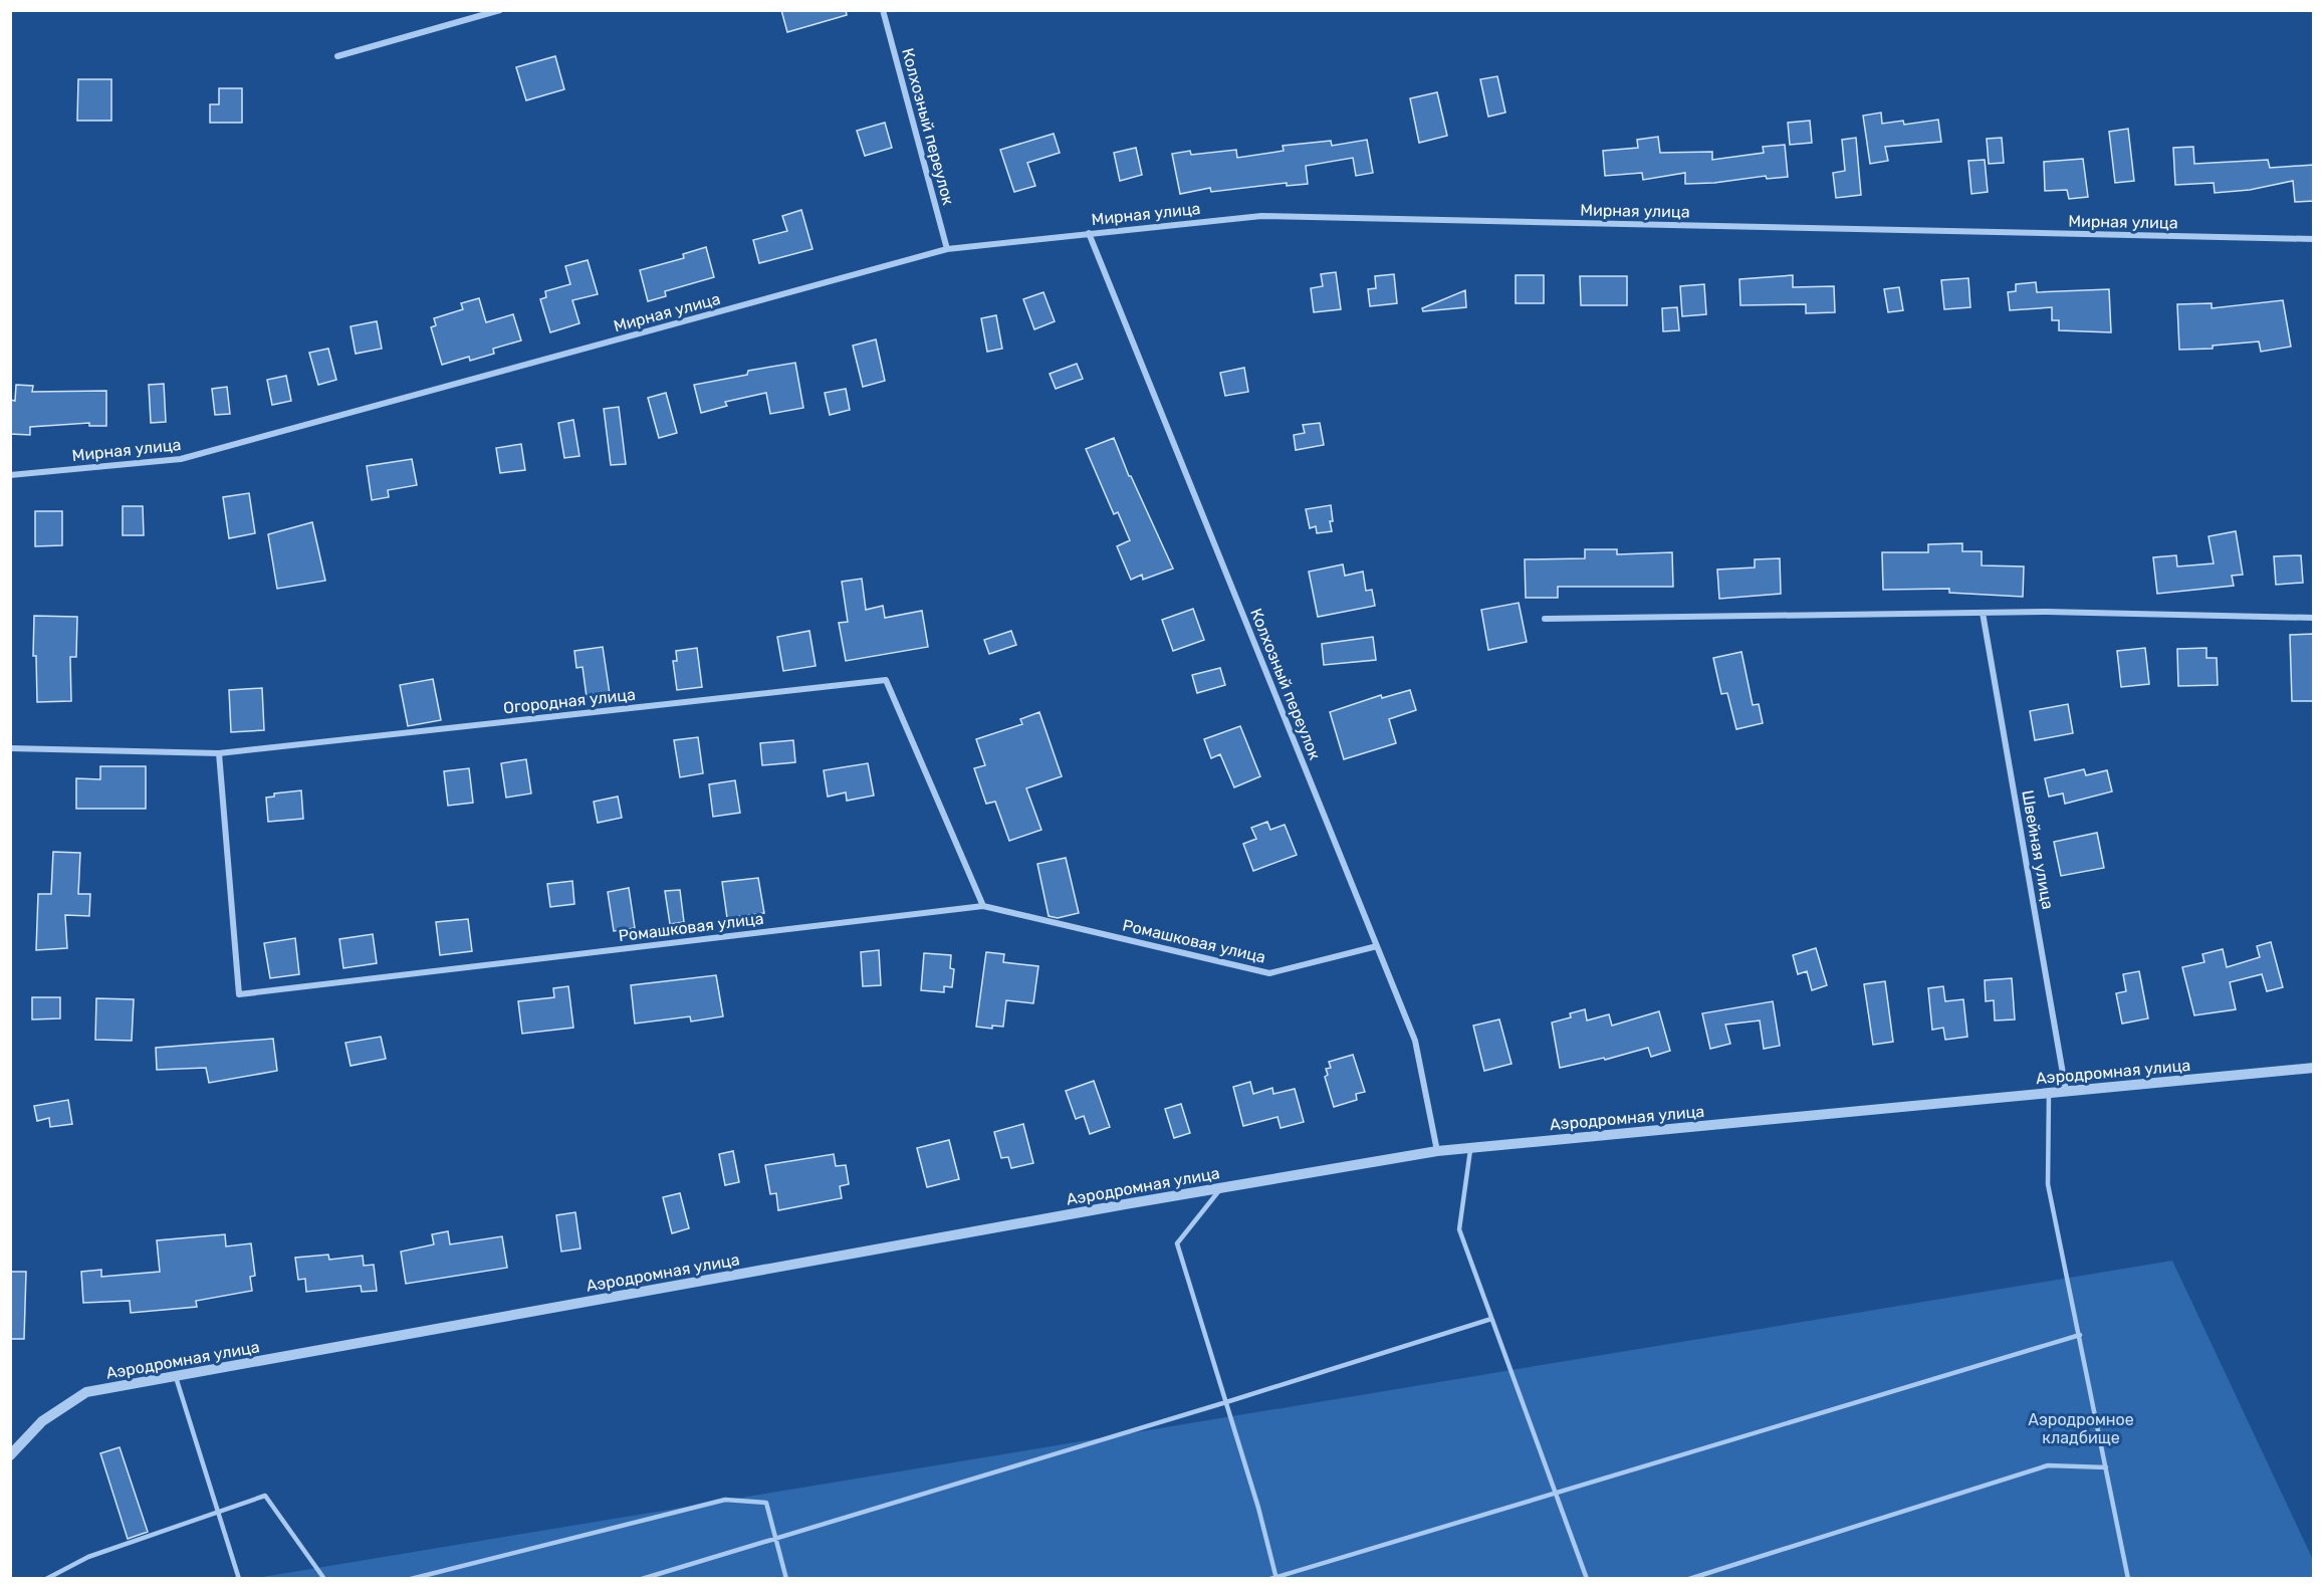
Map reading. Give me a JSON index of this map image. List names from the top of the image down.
{
  "streets": {
    "street": [
      "Колхозный переулок",
      "Мирная улица",
      "Огородная улица",
      "Швейная улица",
      "Ромашковая улица",
      "Аэродромная улица"
    ]
  },
  "crossings": [
    ["Колхозный переулок", "Мирная улица"],
    ["Колхозный переулок", "Ромашковая улица"],
    ["Колхозный переулок", "Аэродромная улица"],
    ["Огородная улица", "Ромашковая улица"],
    ["Швейная улица", "Аэродромная улица"]
  ],
  "parks": ["Аэродромное кладбище"]
}
